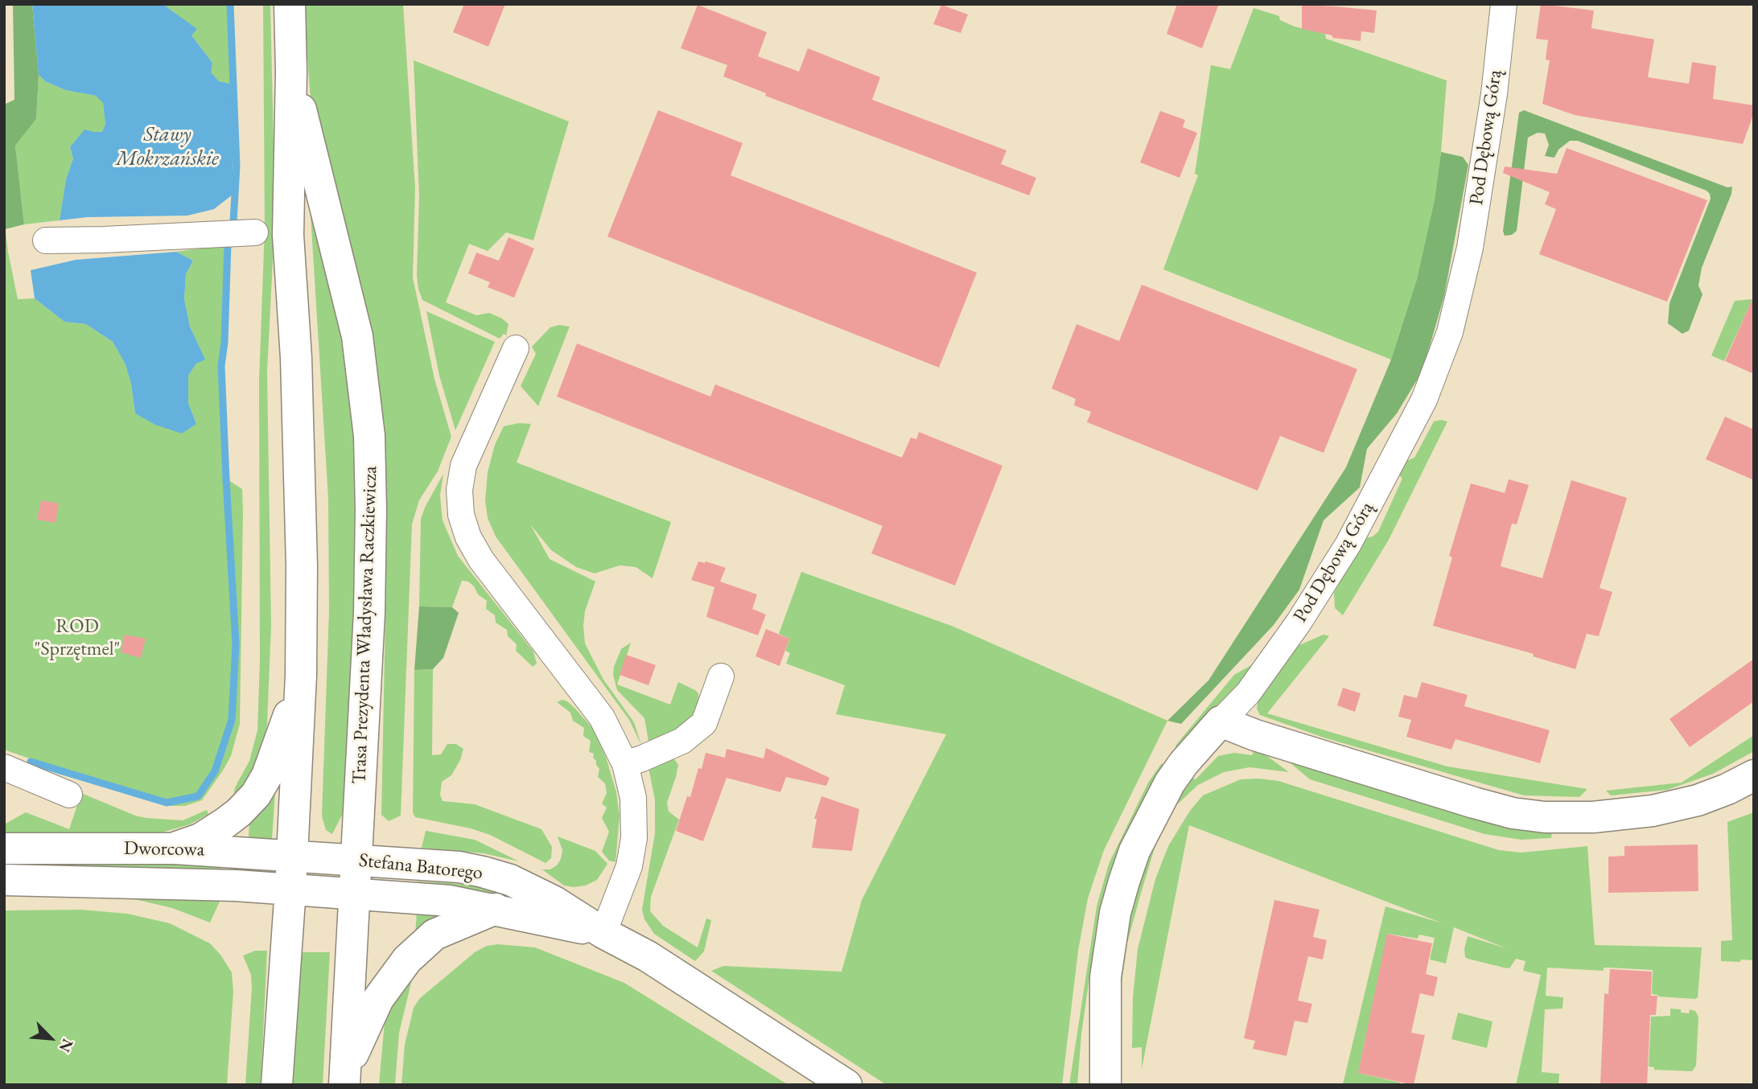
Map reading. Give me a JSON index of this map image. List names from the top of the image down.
{
  "streets": {
    "street": [
      "Pod Dębową Górą",
      "Trasa Prezydenta Władysława Raczkiewicza",
      "Dworcowa",
      "Stefana Batorego"
    ]
  },
  "crossings": [
    ["Trasa Prezydenta Władysława Raczkiewicza", "Dworcowa"],
    ["Trasa Prezydenta Władysława Raczkiewicza", "Stefana Batorego"],
    ["Dworcowa", "Stefana Batorego"]
  ],
  "water": ["Stawy Mokrzańskie"],
  "parks": ["ROD \"Sprzętmel\""],
  "north": "bottom right"
}
